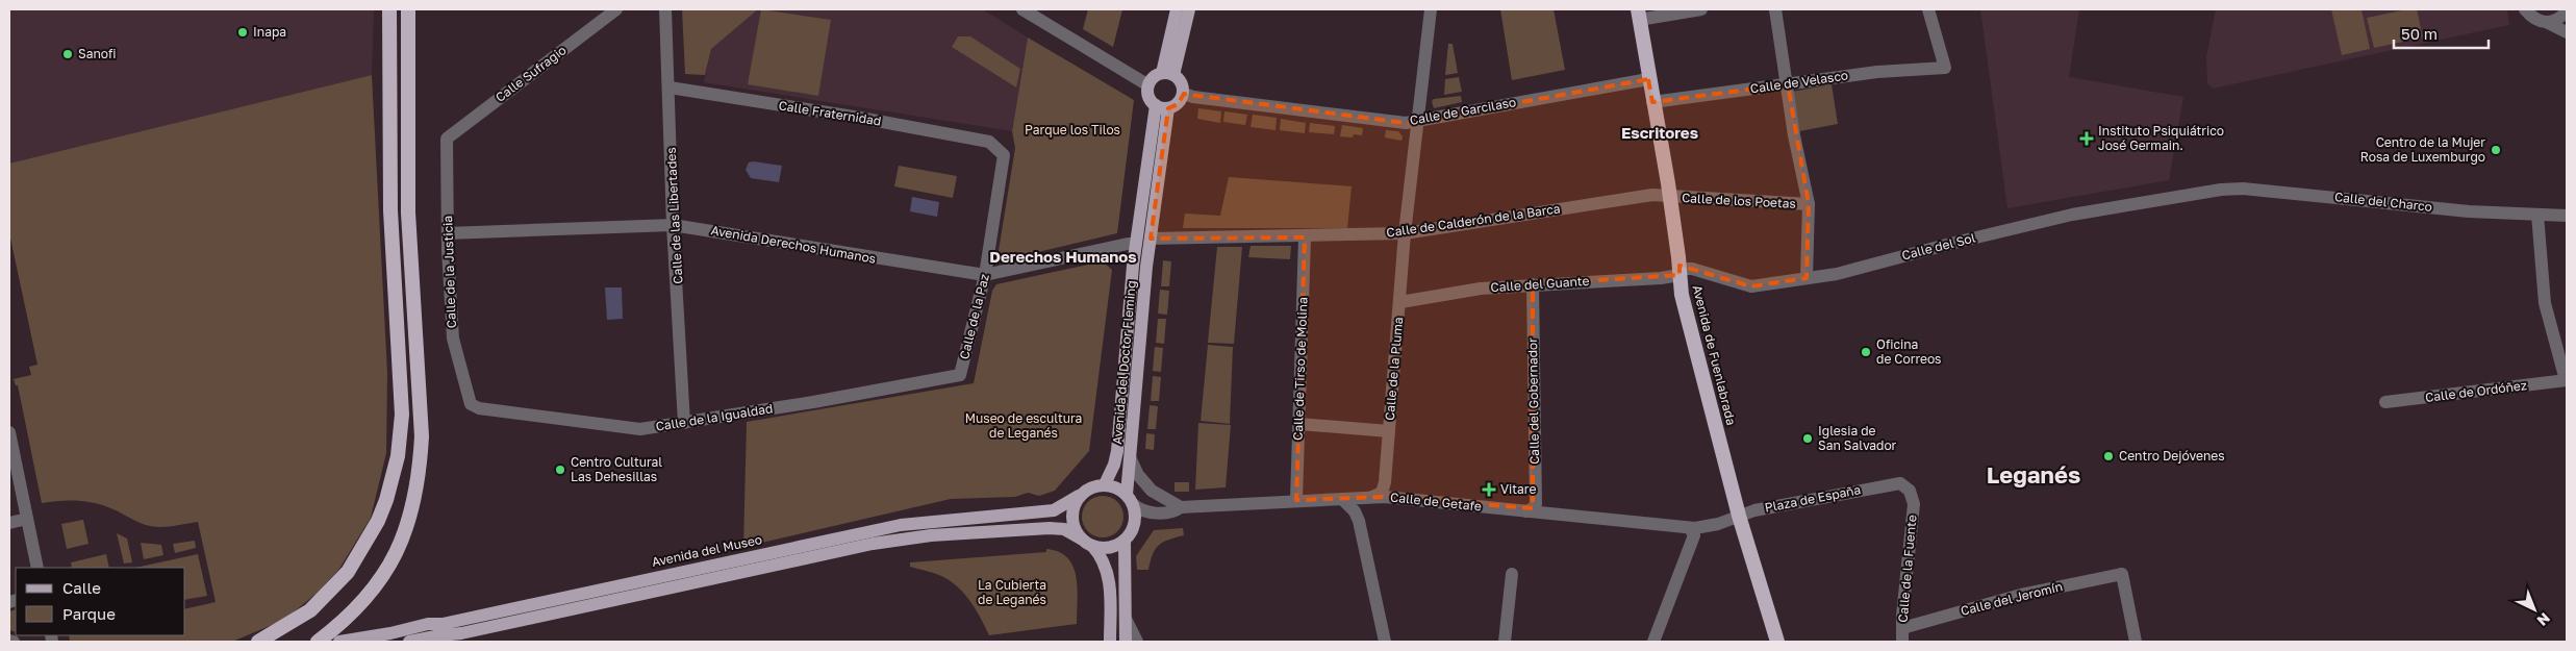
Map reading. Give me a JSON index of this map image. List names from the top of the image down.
{
  "streets": {
    "highway": ["Avenida de Fuenlabrada"],
    "main road": ["Avenida del Doctor Fleming", "Avenida del Museo"],
    "street": [
      "Calle Sufragio",
      "Calle de Velasco",
      "Calle de Garcilaso",
      "Calle Fraternidad",
      "Calle de los Poetas",
      "Calle del Charco",
      "Calle de las Libertades",
      "Calle de Calderón de la Barca",
      "Avenida Derechos Humanos",
      "Calle del Sol",
      "Calle de la Justicia",
      "Calle del Guante",
      "Calle de la Paz",
      "Calle de Tirso de Molina",
      "Calle de la Pluma",
      "Calle de Ordóñez",
      "Calle del Gobernador",
      "Calle de la Igualdad",
      "Plaza de España",
      "Calle de Getafe",
      "Calle de la Fuente",
      "Calle del Jeromín"
    ]
  },
  "crossings": [
    ["Calle Sufragio", "Calle de la Justicia"],
    ["Calle de Velasco", "Avenida de Fuenlabrada"],
    ["Calle de Garcilaso", "Avenida de Fuenlabrada"],
    ["Calle de Garcilaso", "Avenida del Doctor Fleming"],
    ["Calle de Garcilaso", "Calle de la Pluma"],
    ["Calle Fraternidad", "Calle de las Libertades"],
    ["Calle Fraternidad", "Calle de la Paz"],
    ["Calle de los Poetas", "Calle de Calderón de la Barca"],
    ["Calle de los Poetas", "Avenida de Fuenlabrada"],
    ["Calle del Charco", "Calle del Sol"],
    ["Calle de las Libertades", "Avenida Derechos Humanos"],
    ["Calle de las Libertades", "Calle de la Igualdad"],
    ["Calle de Calderón de la Barca", "Avenida de Fuenlabrada"],
    ["Calle de Calderón de la Barca", "Avenida del Doctor Fleming"],
    ["Calle de Calderón de la Barca", "Calle de Tirso de Molina"],
    ["Calle de Calderón de la Barca", "Calle de la Pluma"],
    ["Avenida Derechos Humanos", "Calle de la Justicia"],
    ["Avenida Derechos Humanos", "Calle de la Paz"],
    ["Avenida Derechos Humanos", "Avenida del Doctor Fleming"],
    ["Calle del Sol", "Calle del Guante"],
    ["Calle del Sol", "Avenida de Fuenlabrada"],
    ["Calle de la Justicia", "Calle de la Igualdad"],
    ["Calle del Guante", "Avenida de Fuenlabrada"],
    ["Calle del Guante", "Calle de la Pluma"],
    ["Calle del Guante", "Calle del Gobernador"],
    ["Calle de la Paz", "Calle de la Igualdad"],
    ["Avenida de Fuenlabrada", "Plaza de España"],
    ["Avenida del Doctor Fleming", "Calle de Getafe"],
    ["Avenida del Doctor Fleming", "Avenida del Museo"],
    ["Calle de Tirso de Molina", "Calle de Getafe"],
    ["Calle de la Pluma", "Calle de Getafe"],
    ["Calle del Gobernador", "Calle de Getafe"],
    ["Plaza de España", "Calle de Getafe"],
    ["Plaza de España", "Calle de la Fuente"],
    ["Calle de Getafe", "Avenida del Museo"],
    ["Calle de la Fuente", "Calle del Jeromín"]
  ],
  "districts": ["Escritores", "Derechos Humanos", "Leganés"],
  "parks": ["Parque los Tilos", "Museo de escultura de Leganés", "La Cubierta de Leganés"],
  "places": {
    "other": [
      "Inapa",
      "Sanofi",
      "Centro de la Mujer Rosa de Luxemburgo",
      "Oficina de Correos",
      "Iglesia de San Salvador",
      "Centro Dejóvenes",
      "Centro Cultural Las Dehesillas"
    ],
    "health": ["Instituto Psiquiátrico José Germain.", "Vitare"]
  },
  "legend": ["Calle", "Parque"],
  "scale_bar": "50 m",
  "north": "bottom right"
}
